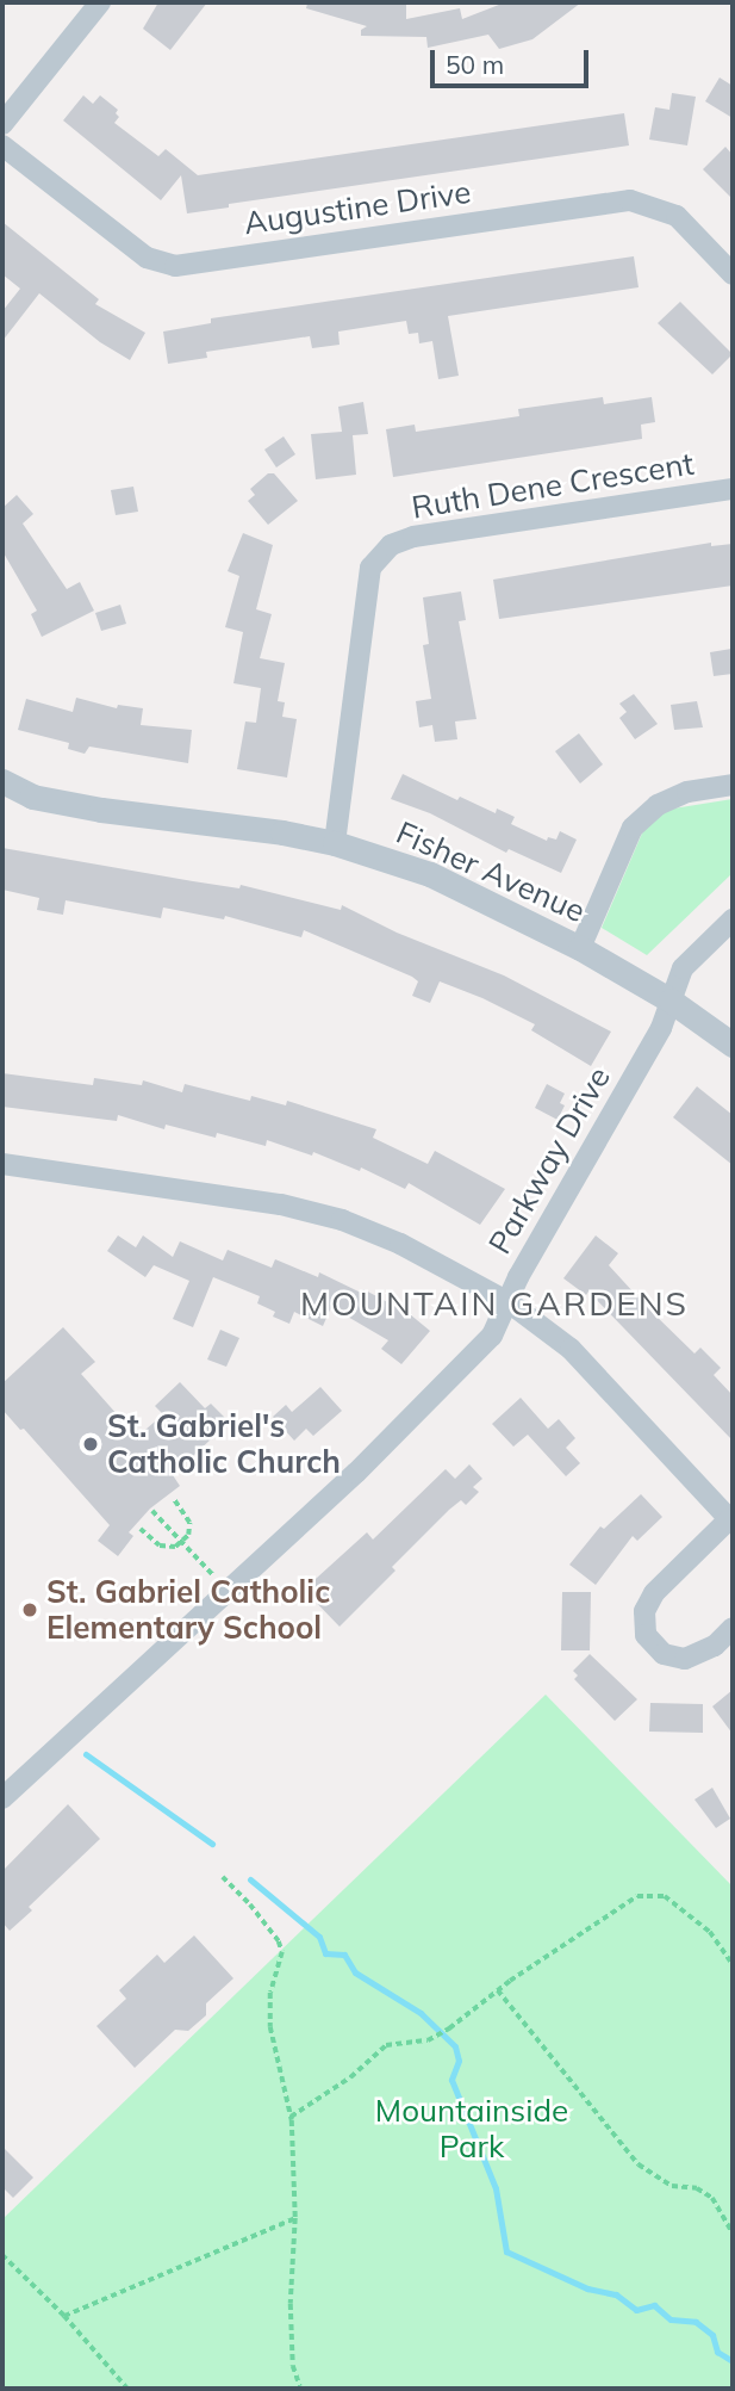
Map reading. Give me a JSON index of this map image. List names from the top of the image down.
{
  "streets": {
    "street": [
      "Augustine Drive",
      "Ruth Dene Crescent",
      "Fisher Avenue",
      "Parkway Drive"
    ]
  },
  "crossings": [
    ["Ruth Dene Crescent", "Fisher Avenue"],
    ["Fisher Avenue", "Parkway Drive"]
  ],
  "districts": ["MOUNTAIN GARDENS"],
  "parks": ["Mountainside Park"],
  "places": ["St. Gabriel's Catholic Church", "St. Gabriel Catholic Elementary School"],
  "scale_bar": "50 m"
}
